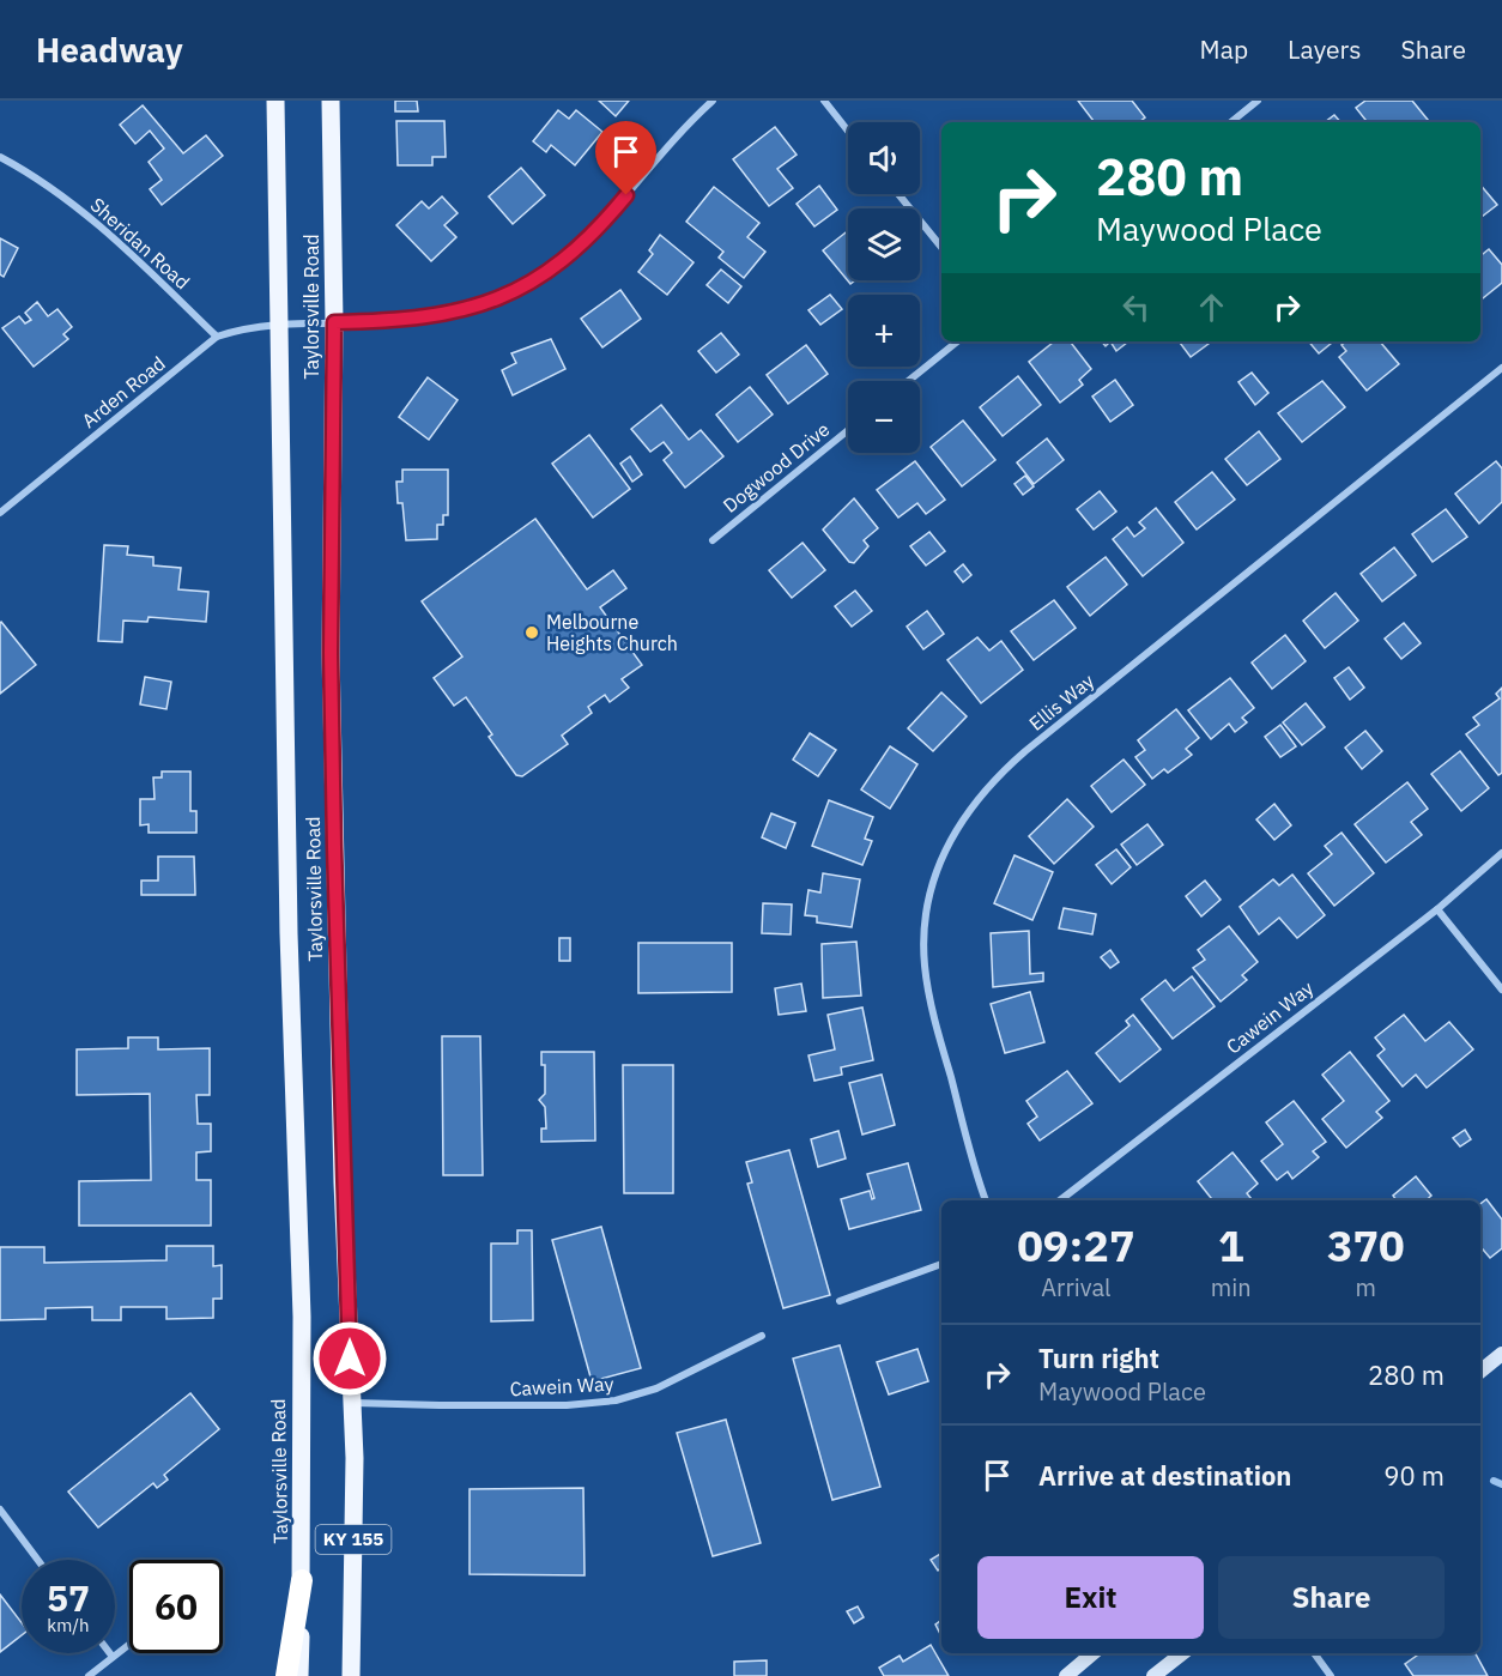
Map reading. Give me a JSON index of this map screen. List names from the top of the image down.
{
  "streets": {
    "main road": ["Taylorsville Road", "KY 155"],
    "street": [
      "Sheridan Road",
      "Arden Road",
      "Dogwood Drive",
      "Ellis Way",
      "Cawein Way"
    ]
  },
  "crossings": [
    ["Sheridan Road", "Arden Road"],
    ["Taylorsville Road", "Arden Road"],
    ["Taylorsville Road", "Cawein Way"]
  ],
  "places": ["Melbourne Heights Church"],
  "page": {
    "header": "Headway",
    "nav": ["Map", "Layers", "Share"],
    "map_buttons": ["+", "−"],
    "turn": ["280 m", "Maywood Place"],
    "eta": [
      "09:27",
      "Arrival",
      "1",
      "min",
      "370",
      "m"
    ],
    "list": [
      {
        "name": "Turn right",
        "note": "Maywood Place",
        "value": "280 m"
      },
      {
        "name": "Arrive at destination",
        "value": "90 m"
      }
    ],
    "buttons": ["Exit", "Share"],
    "speed": "57 km/h",
    "limit": "60"
  }
}
